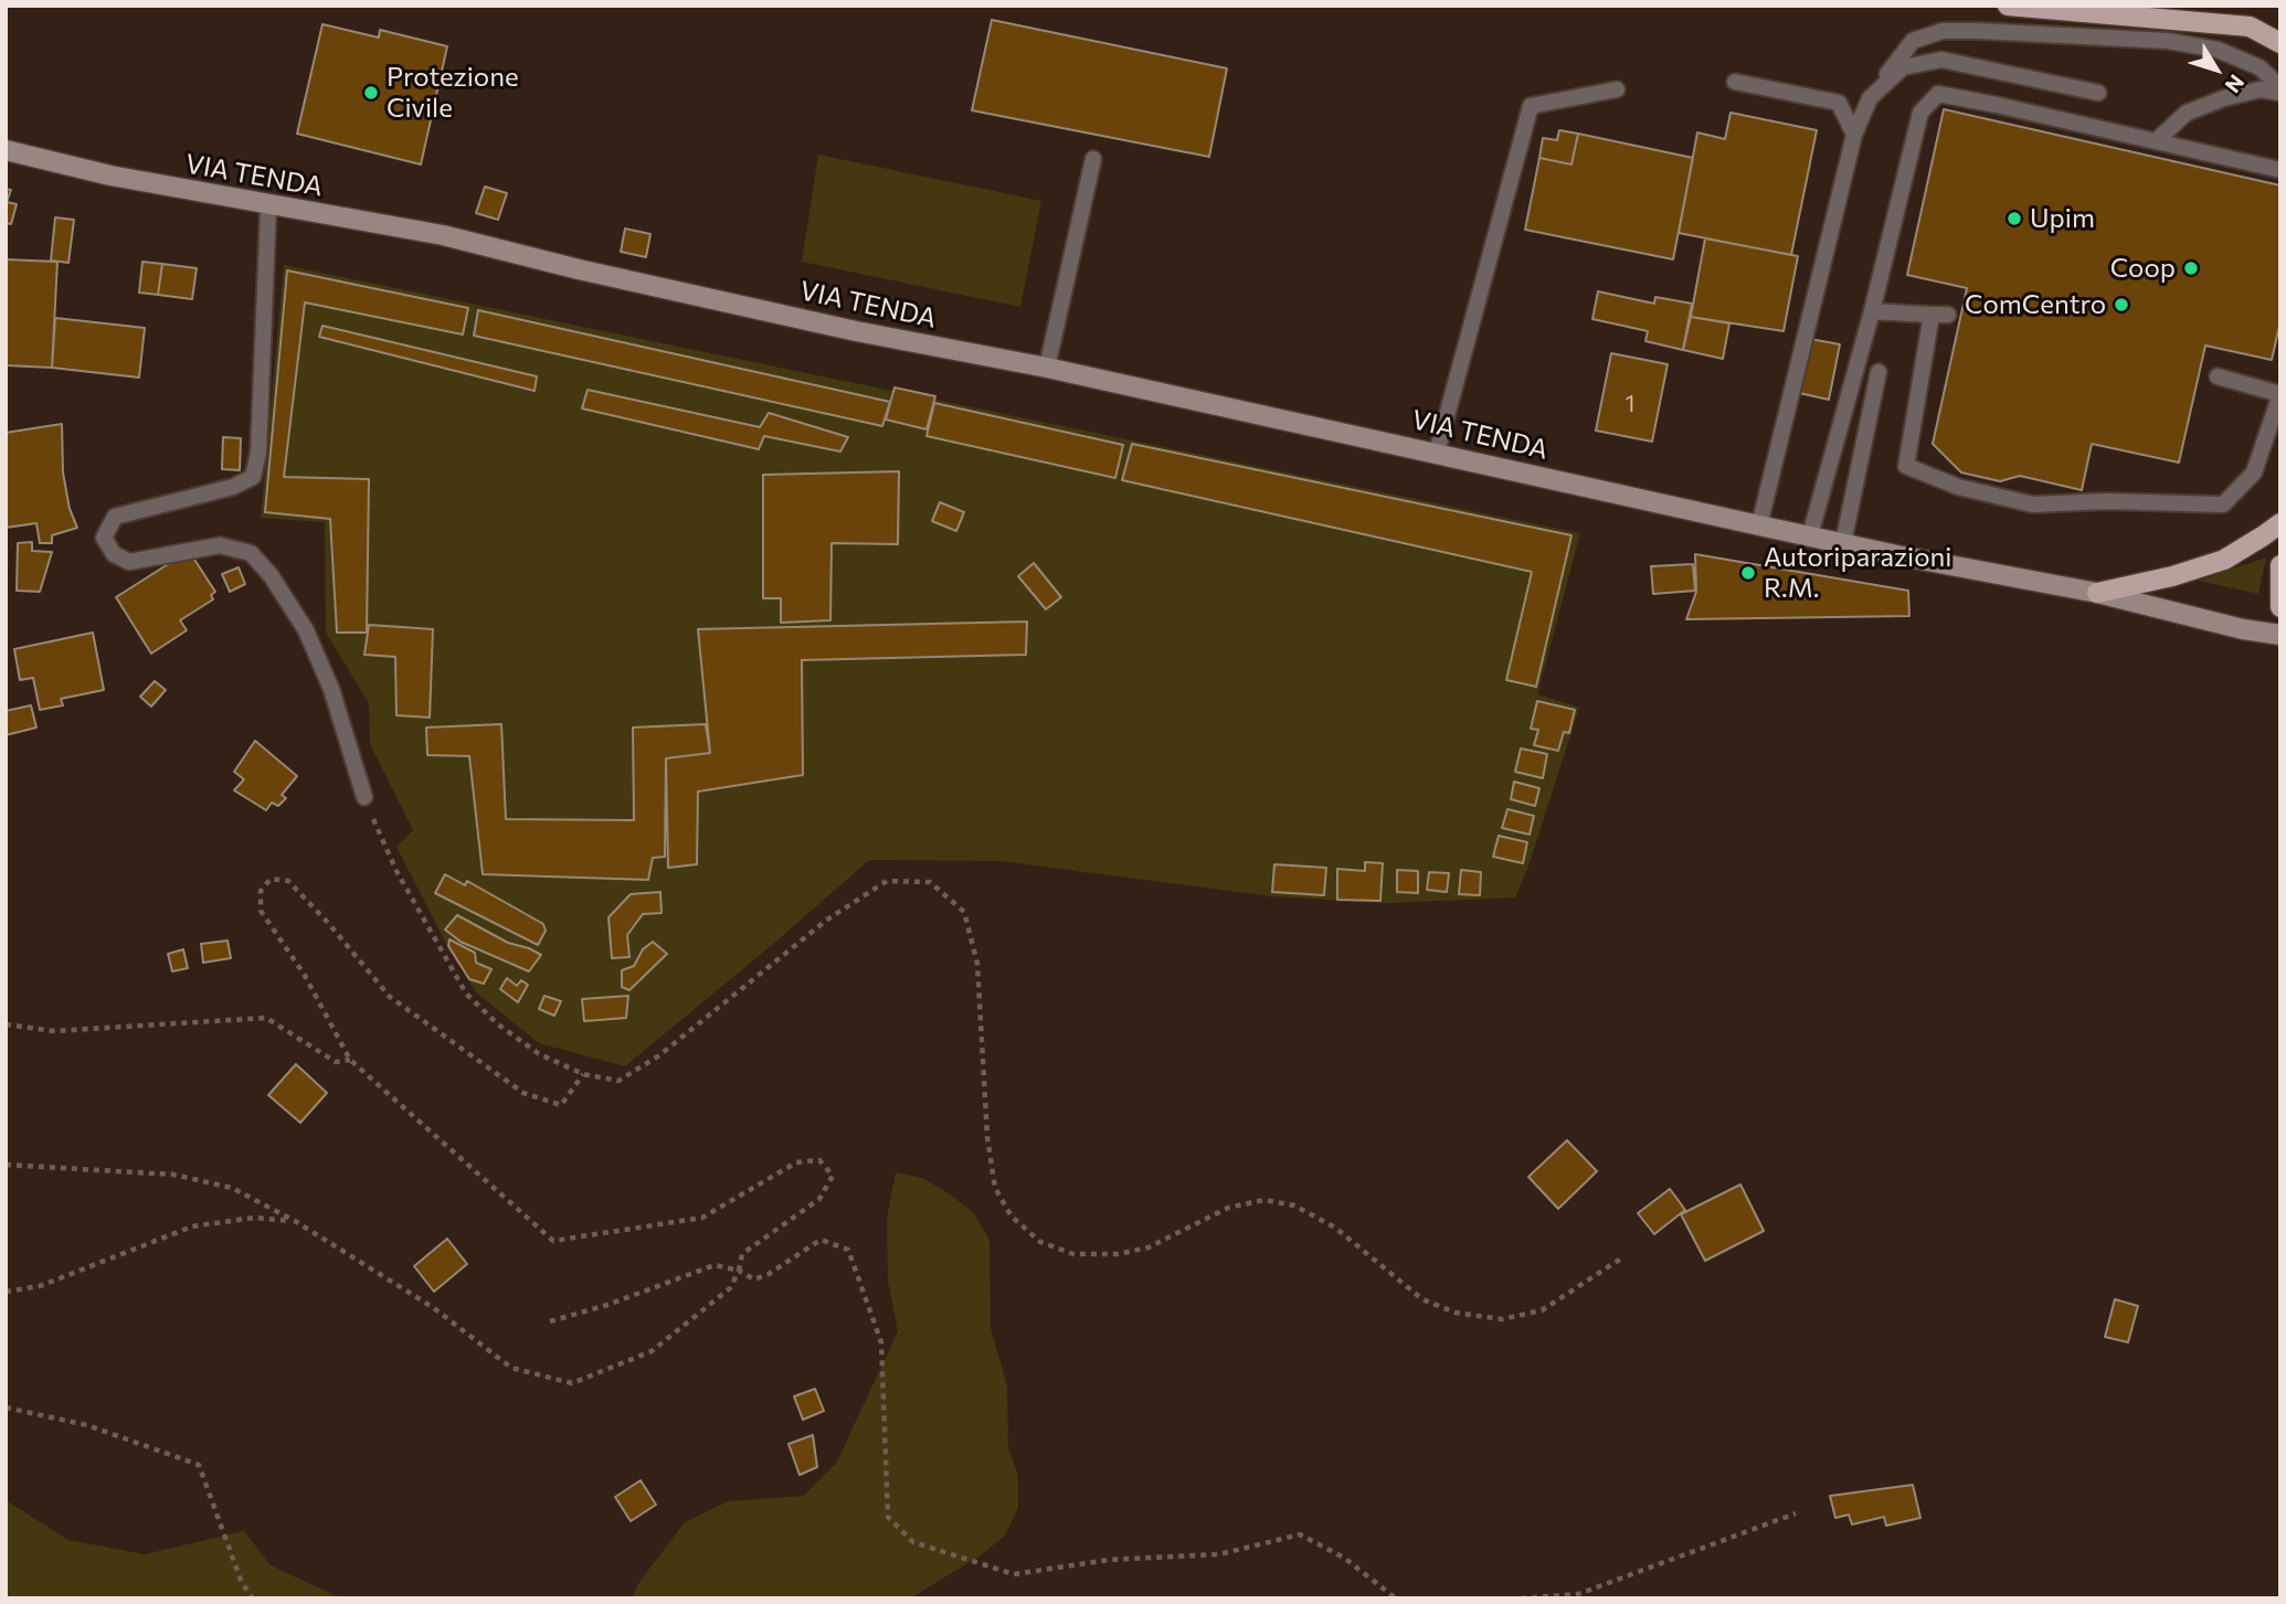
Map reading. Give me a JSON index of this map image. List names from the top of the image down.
{
  "streets": {
    "main road": ["VIA TENDA"]
  },
  "places": [
    "Protezione Civile",
    "Upim",
    "Coop",
    "ComCentro",
    "Autoriparazioni R.M."
  ],
  "house_numbers": ["1"],
  "north": "bottom right"
}
